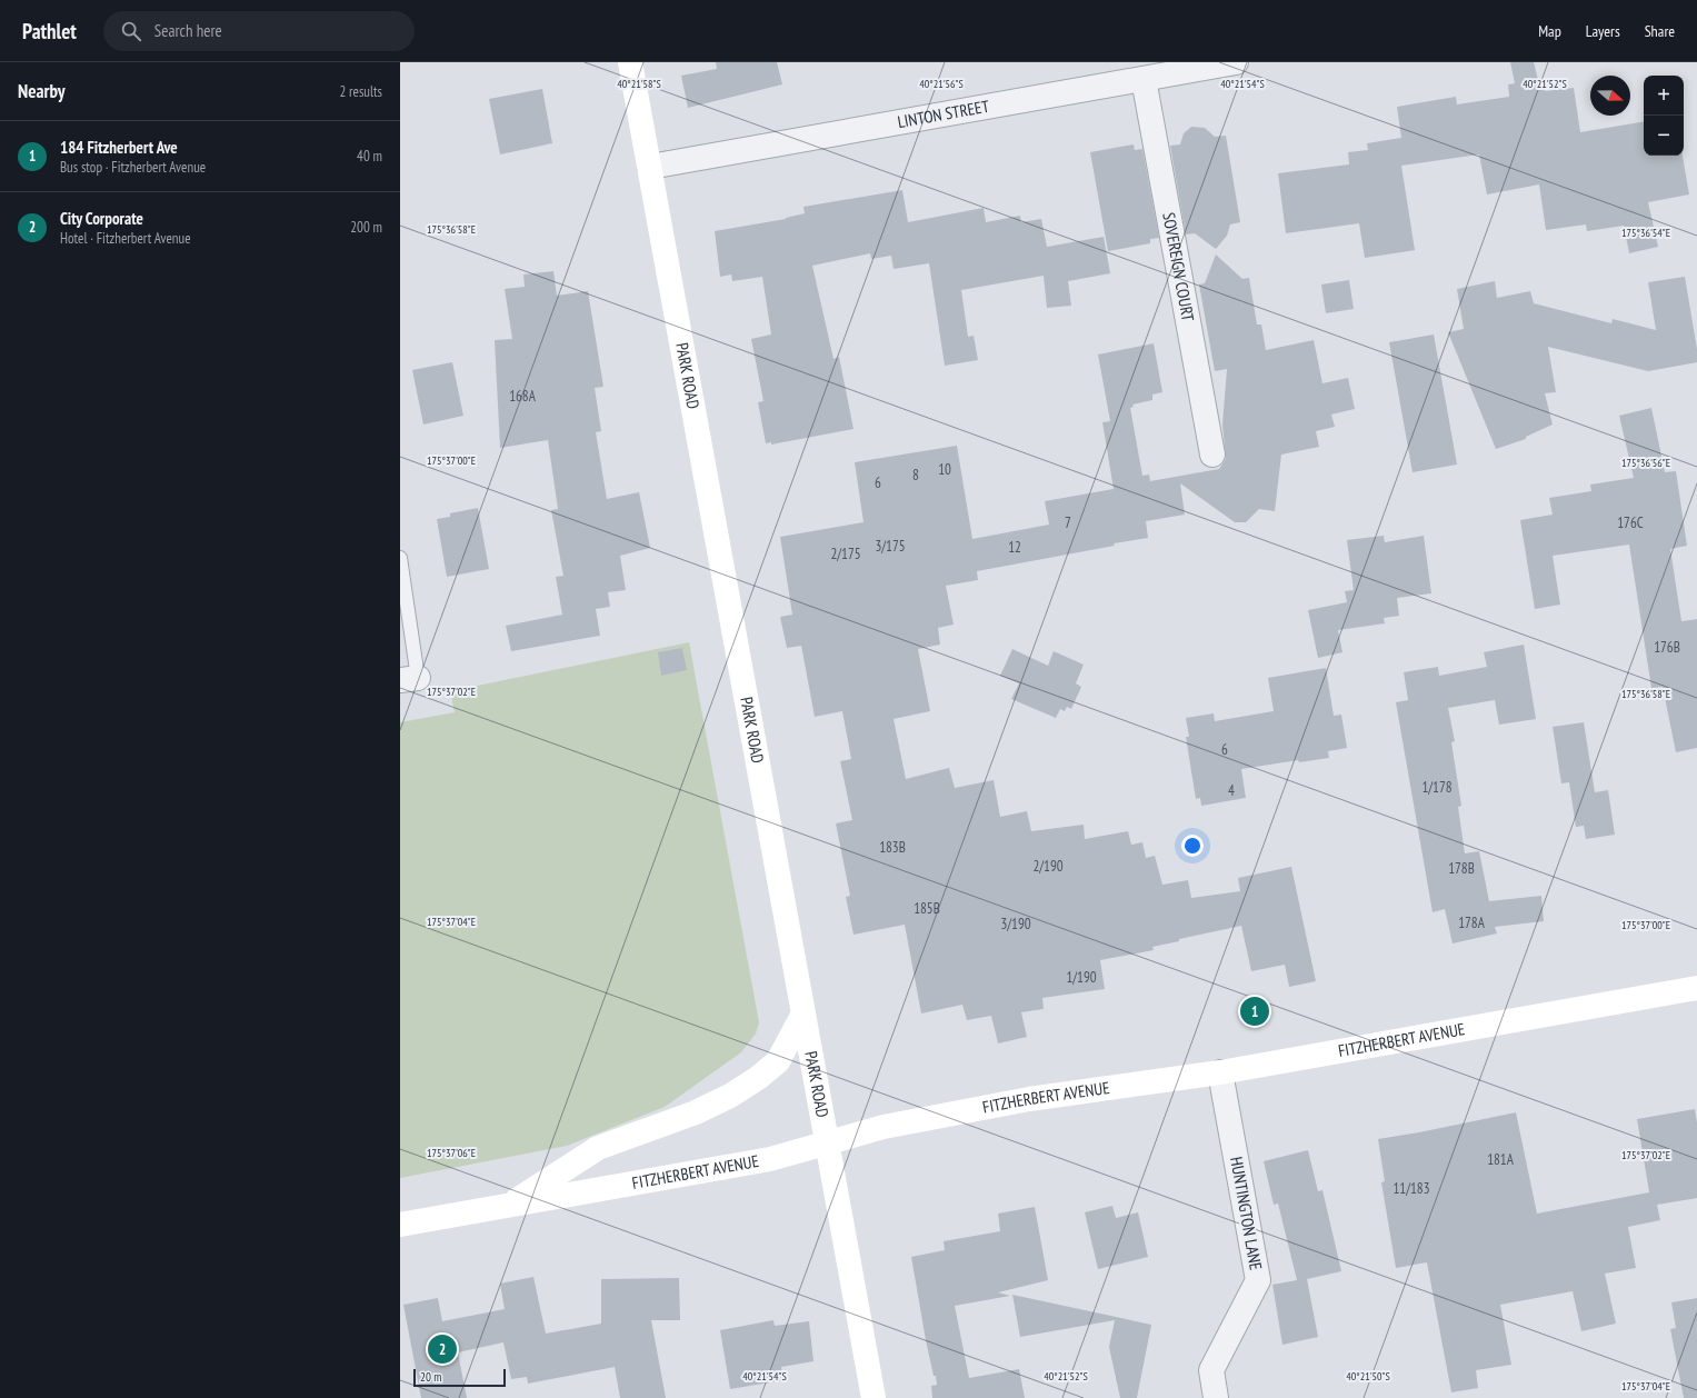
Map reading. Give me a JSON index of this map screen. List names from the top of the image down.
{
  "streets": {
    "main road": ["PARK ROAD", "FITZHERBERT AVENUE"],
    "street": ["LINTON STREET", "SOVEREIGN COURT", "HUNTINGTON LANE"]
  },
  "crossings": [
    ["LINTON STREET", "SOVEREIGN COURT"],
    ["LINTON STREET", "PARK ROAD"],
    ["PARK ROAD", "FITZHERBERT AVENUE"],
    ["FITZHERBERT AVENUE", "HUNTINGTON LANE"]
  ],
  "house_numbers": [
    "168A",
    "10",
    "8",
    "6",
    "7",
    "176C",
    "3/175",
    "12",
    "2/175",
    "176B",
    "6",
    "1/178",
    "4",
    "183B",
    "2/190",
    "178B",
    "185B",
    "178A",
    "3/190",
    "1/190",
    "181A",
    "11/183"
  ],
  "scale_bar": "20 m",
  "north": "right",
  "page": {
    "header": "Pathlet",
    "search": "Search here",
    "nav": ["Map", "Layers", "Share"],
    "heading": ["Nearby", "2 results"],
    "map_buttons": ["+", "−"],
    "list": [
      {
        "mark": "1",
        "name": "184 Fitzherbert Ave",
        "note": "Bus stop · Fitzherbert Avenue",
        "value": "40 m"
      },
      {
        "mark": "2",
        "name": "City Corporate",
        "note": "Hotel · Fitzherbert Avenue",
        "value": "200 m"
      }
    ],
    "pins": ["1", "2"],
    "scale": "20 m"
  },
  "coordinates": [
    "40°21'58\"S",
    "40°21'56\"S",
    "40°21'54\"S",
    "40°21'52\"S",
    "175°36'58\"E",
    "175°36'54\"E",
    "175°37'00\"E",
    "175°36'56\"E",
    "175°37'02\"E",
    "175°37'04\"E",
    "175°37'06\"E",
    "40°21'50\"S"
  ]
}
